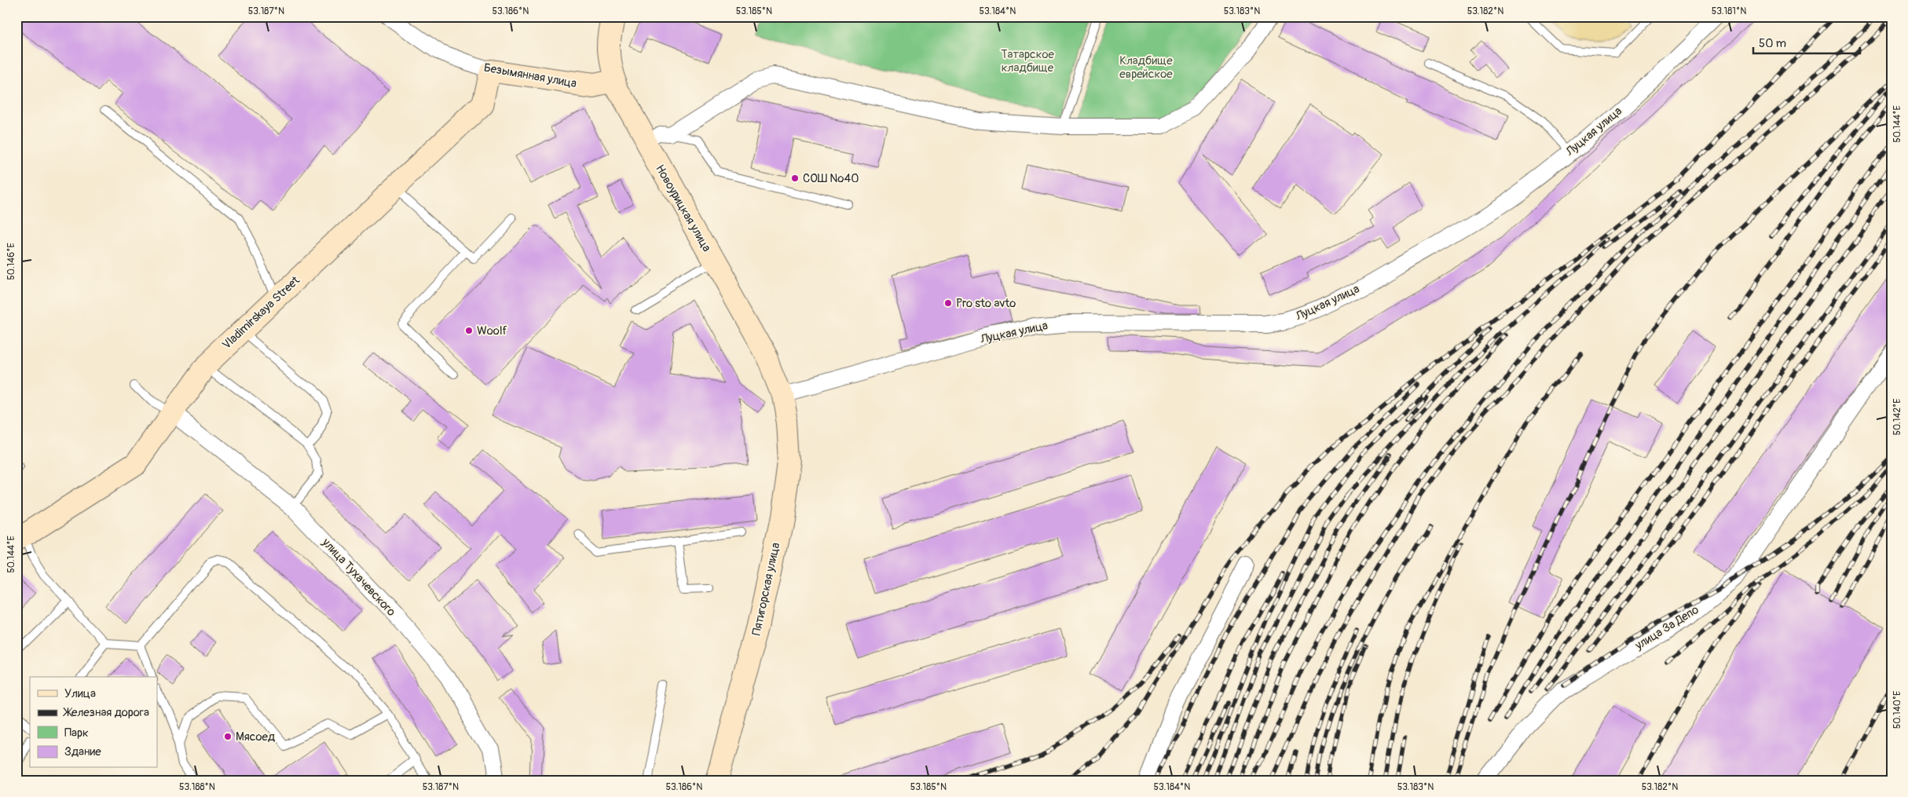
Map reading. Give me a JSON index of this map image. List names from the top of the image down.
{
  "streets": {
    "main road": [
      "Безымянная улица",
      "Новоурицкая улица",
      "Vladimirskaya Street",
      "Пятигорская улица"
    ],
    "street": ["Луцкая улица", "улица Тухачевского", "улица За Депо"]
  },
  "crossings": [
    ["Безымянная улица", "Новоурицкая улица"],
    ["Безымянная улица", "Vladimirskaya Street"],
    ["Луцкая улица", "Новоурицкая улица"],
    ["Луцкая улица", "Пятигорская улица"],
    ["Новоурицкая улица", "Пятигорская улица"],
    ["Vladimirskaya Street", "улица Тухачевского"]
  ],
  "parks": ["Татарское кладбище", "Кладбище еврейское"],
  "places": [
    "СОШ №40",
    "Pro sto avto",
    "Woolf",
    "Мясоед"
  ],
  "legend": [
    "Улица",
    "Железная дорога",
    "Парк",
    "Здание"
  ],
  "scale_bar": "50 m",
  "coordinates": [
    "53.187°N",
    "53.186°N",
    "53.185°N",
    "53.184°N",
    "53.183°N",
    "53.182°N",
    "53.181°N",
    "50.144°E",
    "50.146°E",
    "50.142°E",
    "50.140°E",
    "53.188°N"
  ]
}
